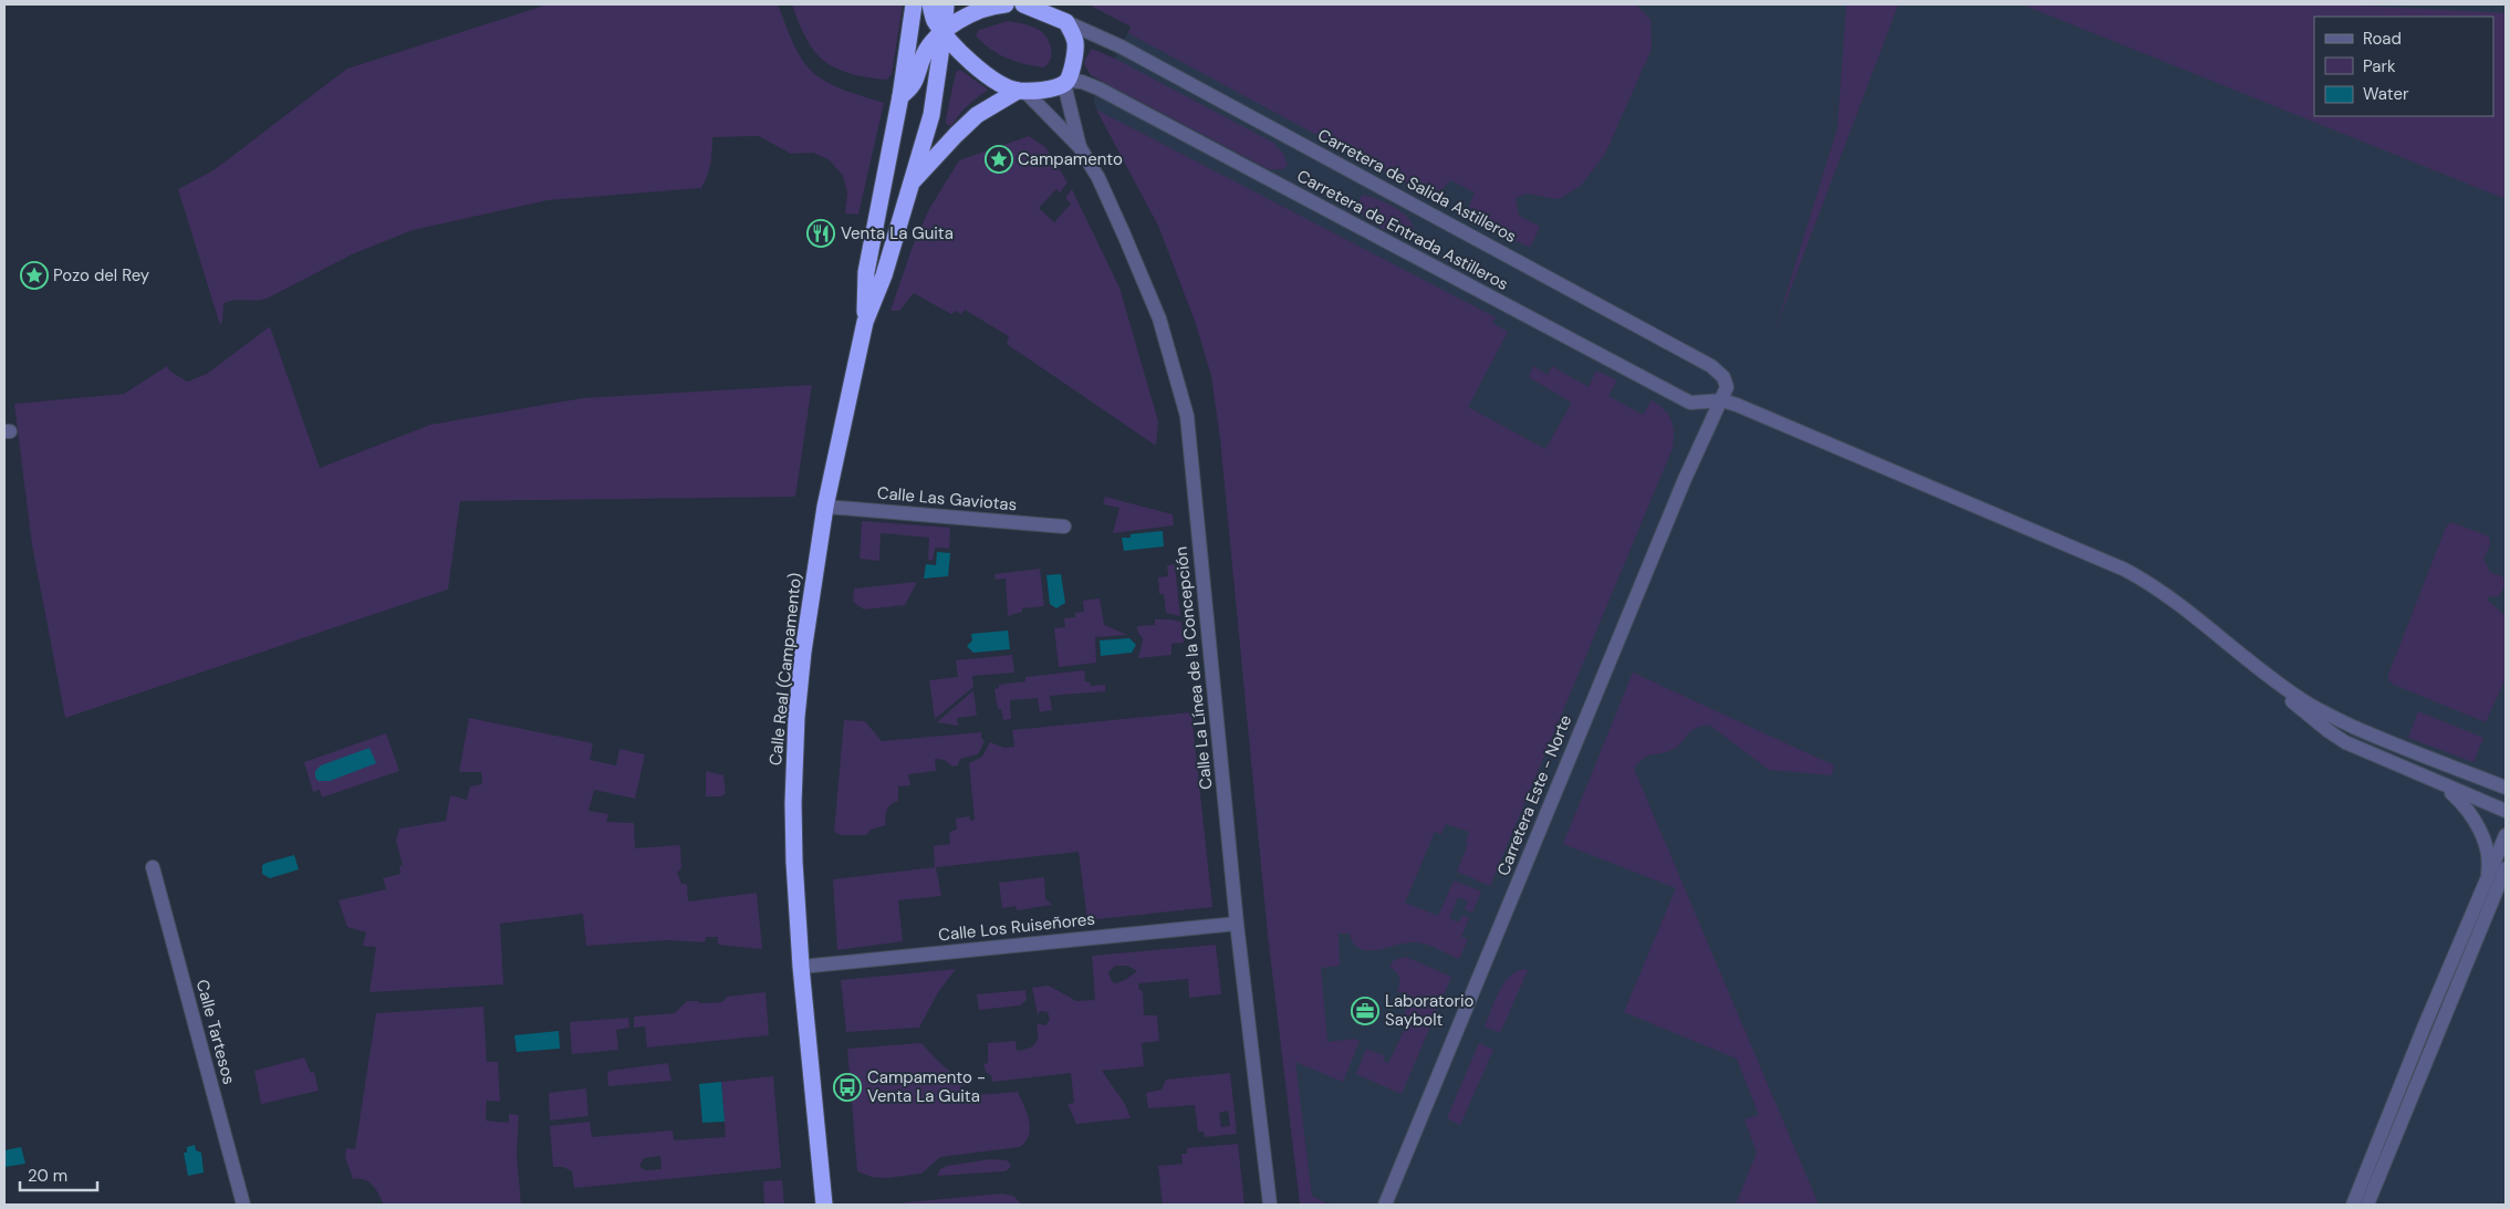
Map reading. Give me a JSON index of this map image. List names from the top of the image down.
{
  "streets": {
    "highway": ["Calle Real (Campamento)"],
    "street": [
      "Carretera de Salida Astilleros",
      "Carretera de Entrada Astilleros",
      "Calle Las Gaviotas",
      "Calle La Línea de la Concepción",
      "Carretera Este - Norte",
      "Calle Los Ruiseñores",
      "Calle Tartesos"
    ]
  },
  "crossings": [
    ["Carretera de Salida Astilleros", "Carretera de Entrada Astilleros"],
    ["Carretera de Salida Astilleros", "Carretera Este - Norte"],
    ["Carretera de Entrada Astilleros", "Calle La Línea de la Concepción"],
    ["Carretera de Entrada Astilleros", "Carretera Este - Norte"],
    ["Calle Las Gaviotas", "Calle Real (Campamento)"],
    ["Calle La Línea de la Concepción", "Calle Los Ruiseñores"],
    ["Calle Real (Campamento)", "Calle Los Ruiseñores"]
  ],
  "places": {
    "place": ["Campamento", "Pozo del Rey"],
    "restaurant": ["Venta La Guita"],
    "office": ["Laboratorio Saybolt"],
    "bus stop": ["Campamento - Venta La Guita"]
  },
  "legend": ["Road", "Park", "Water"],
  "scale_bar": "20 m"
}
